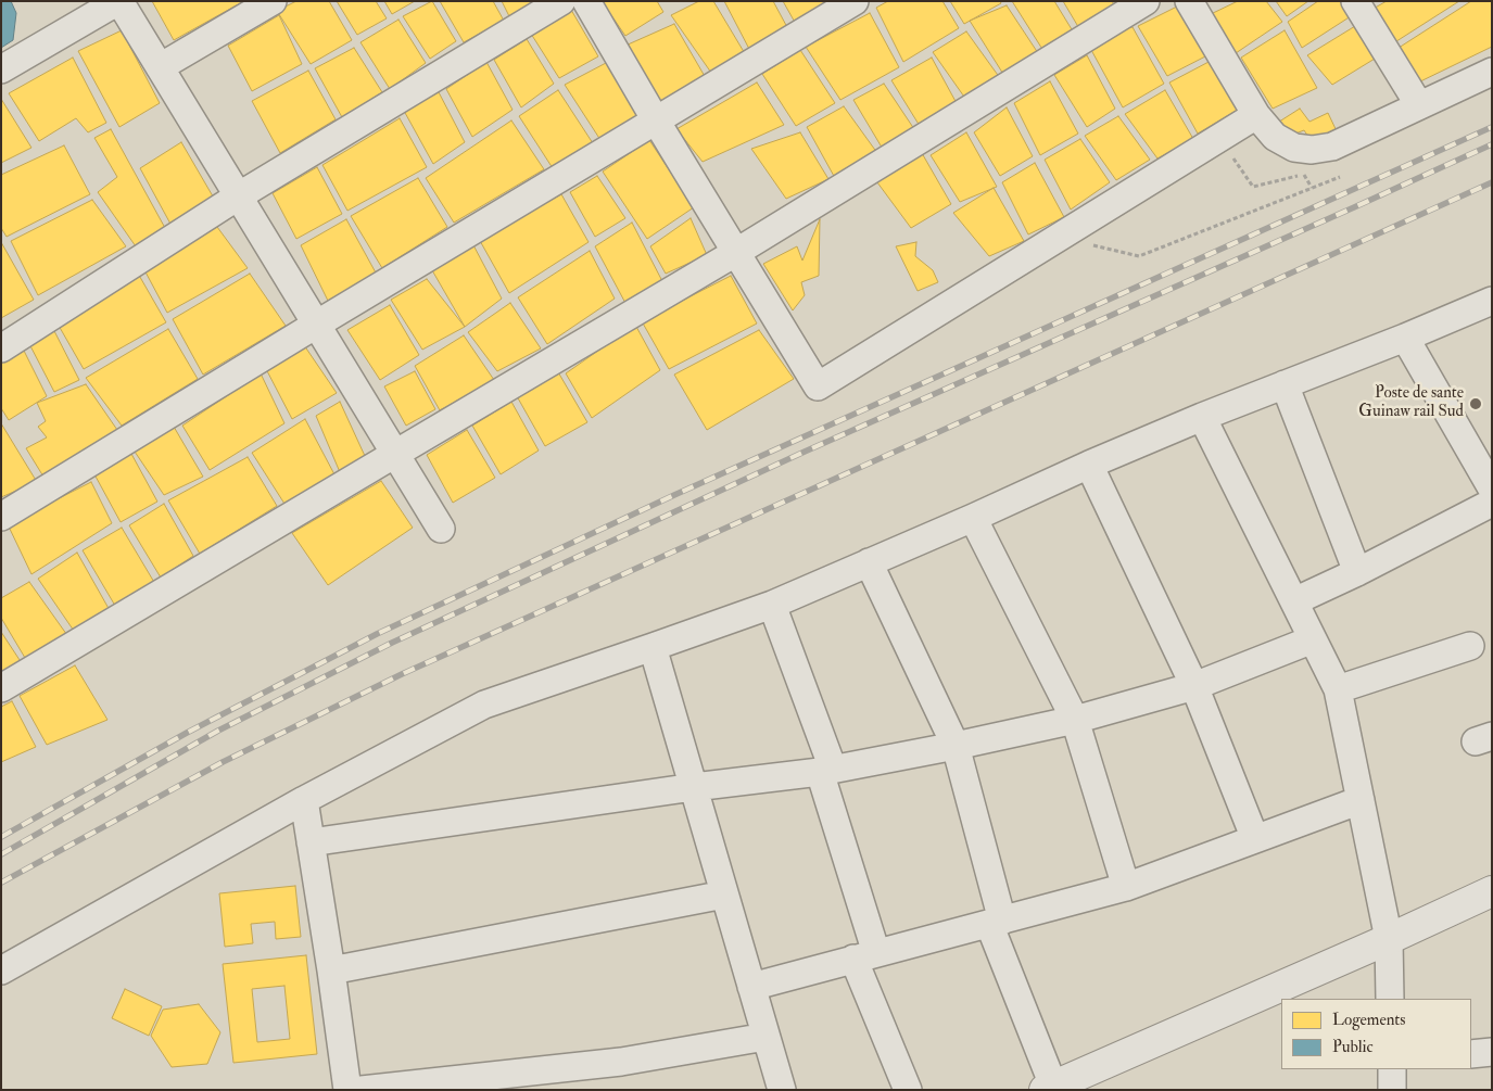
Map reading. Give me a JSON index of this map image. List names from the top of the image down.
{
  "places": ["Poste de sante Guinaw rail Sud"],
  "legend": ["Logements", "Public"]
}
